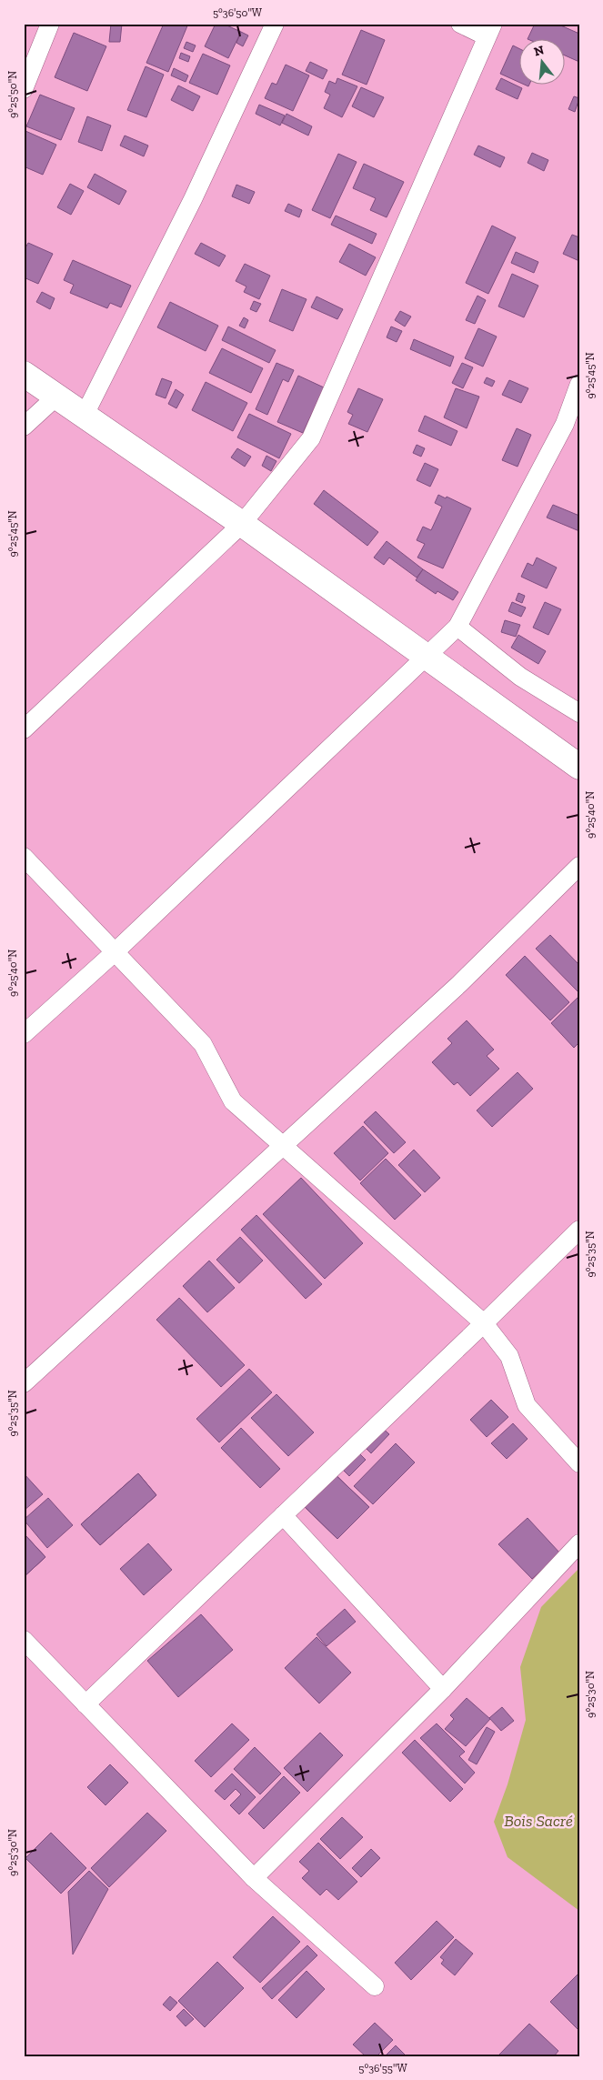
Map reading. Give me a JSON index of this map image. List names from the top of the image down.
{
  "parks": ["Bois Sacré"],
  "north": "top",
  "coordinates": [
    "5°36'50\"W",
    "9°25'50\"N",
    "9°25'45\"N",
    "9°25'40\"N",
    "9°25'35\"N",
    "9°25'30\"N",
    "5°36'55\"W"
  ]
}
